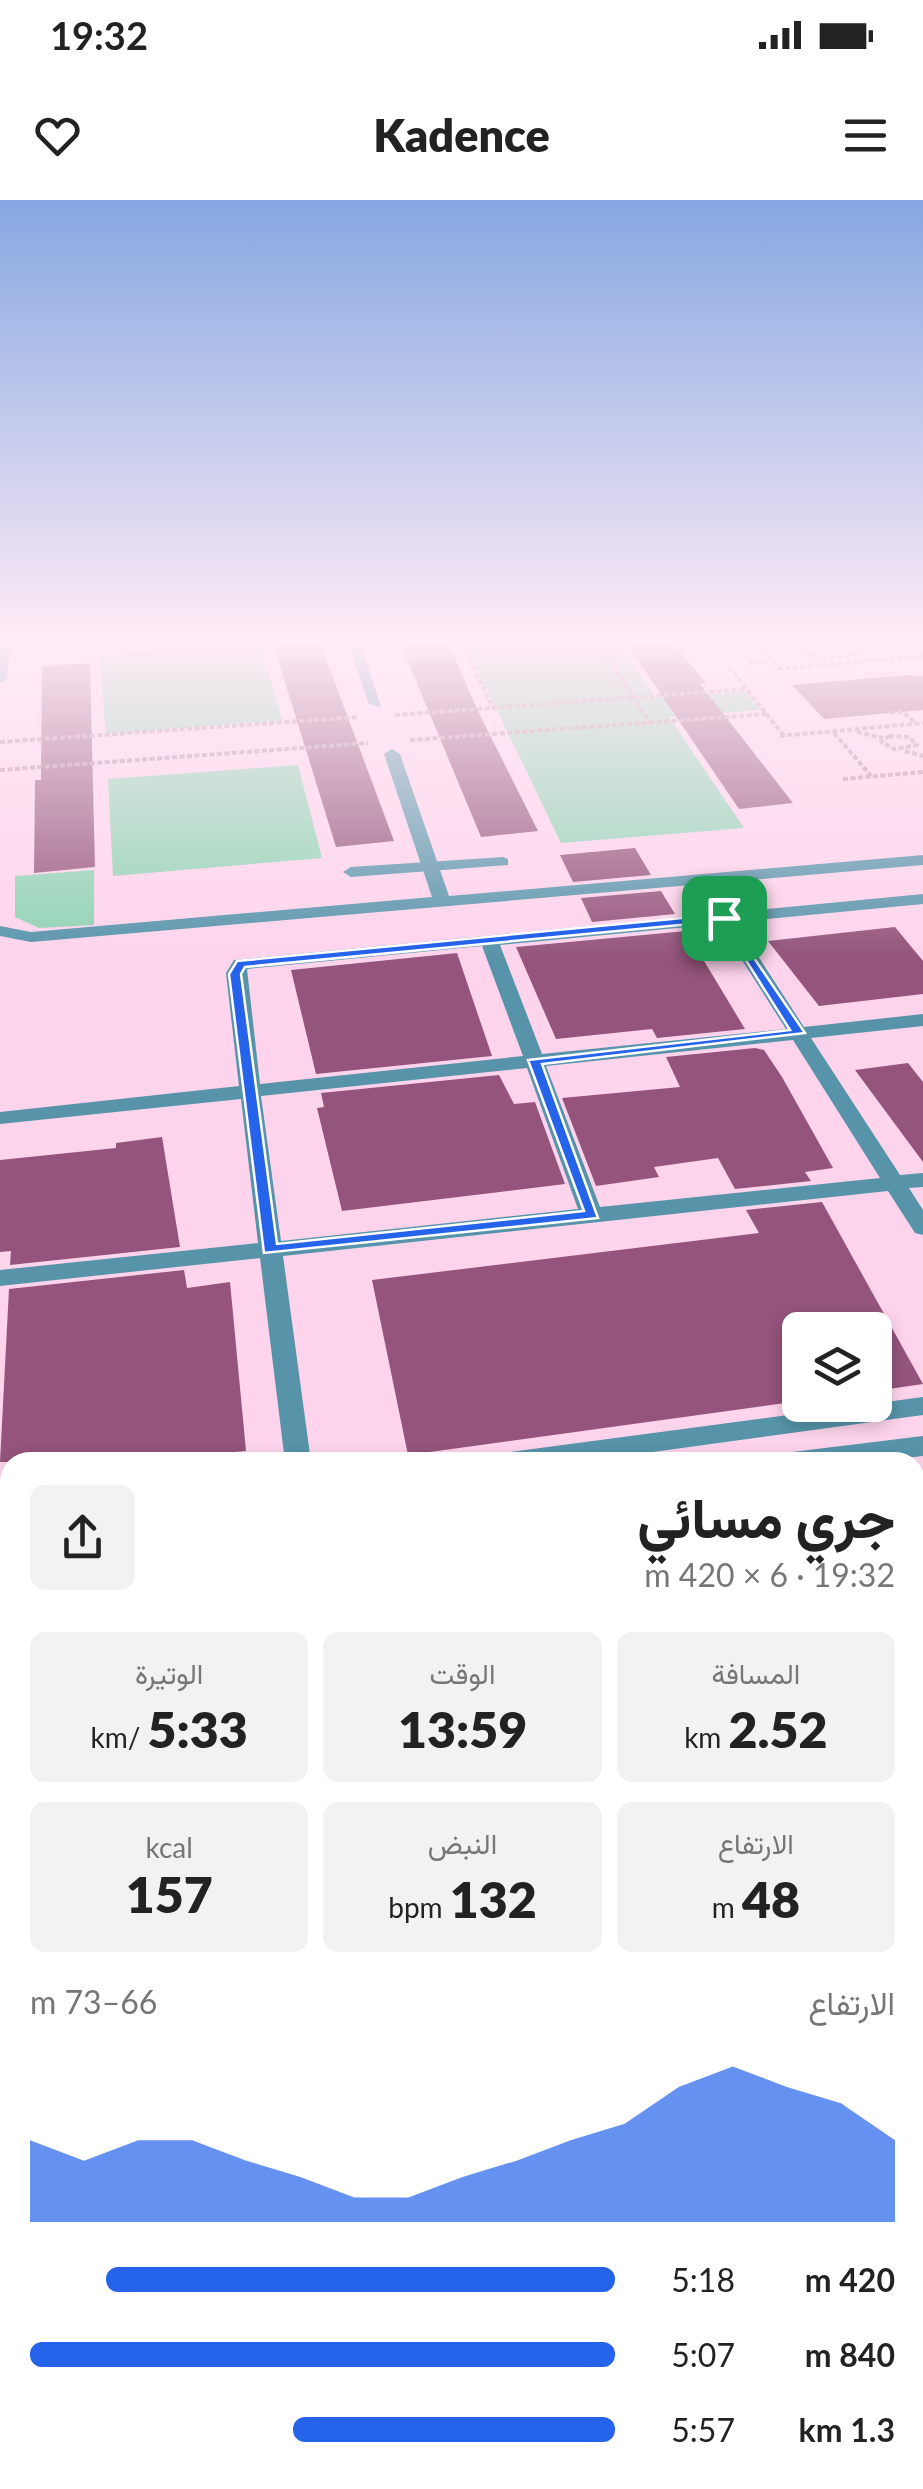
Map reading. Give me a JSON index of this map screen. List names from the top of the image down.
{
  "page": {
    "status": "19:32",
    "header": "Kadence",
    "heading": ["جري مسائي", "19:32 · 6 × 420 m"],
    "stats": [
      ["المسافة", "2.52 km"],
      ["الوقت", "13:59"],
      ["الوتيرة", "5:33 /km"],
      ["الارتفاع", "48 m"],
      ["النبض", "132 bpm"],
      ["kcal", "157"]
    ],
    "chart": ["الارتفاع", "66–73 m"],
    "list": [
      {
        "name": "420 m",
        "note": "5:18"
      },
      {
        "name": "840 m",
        "note": "5:07"
      },
      {
        "name": "1.3 km",
        "note": "5:57"
      }
    ]
  }
}
